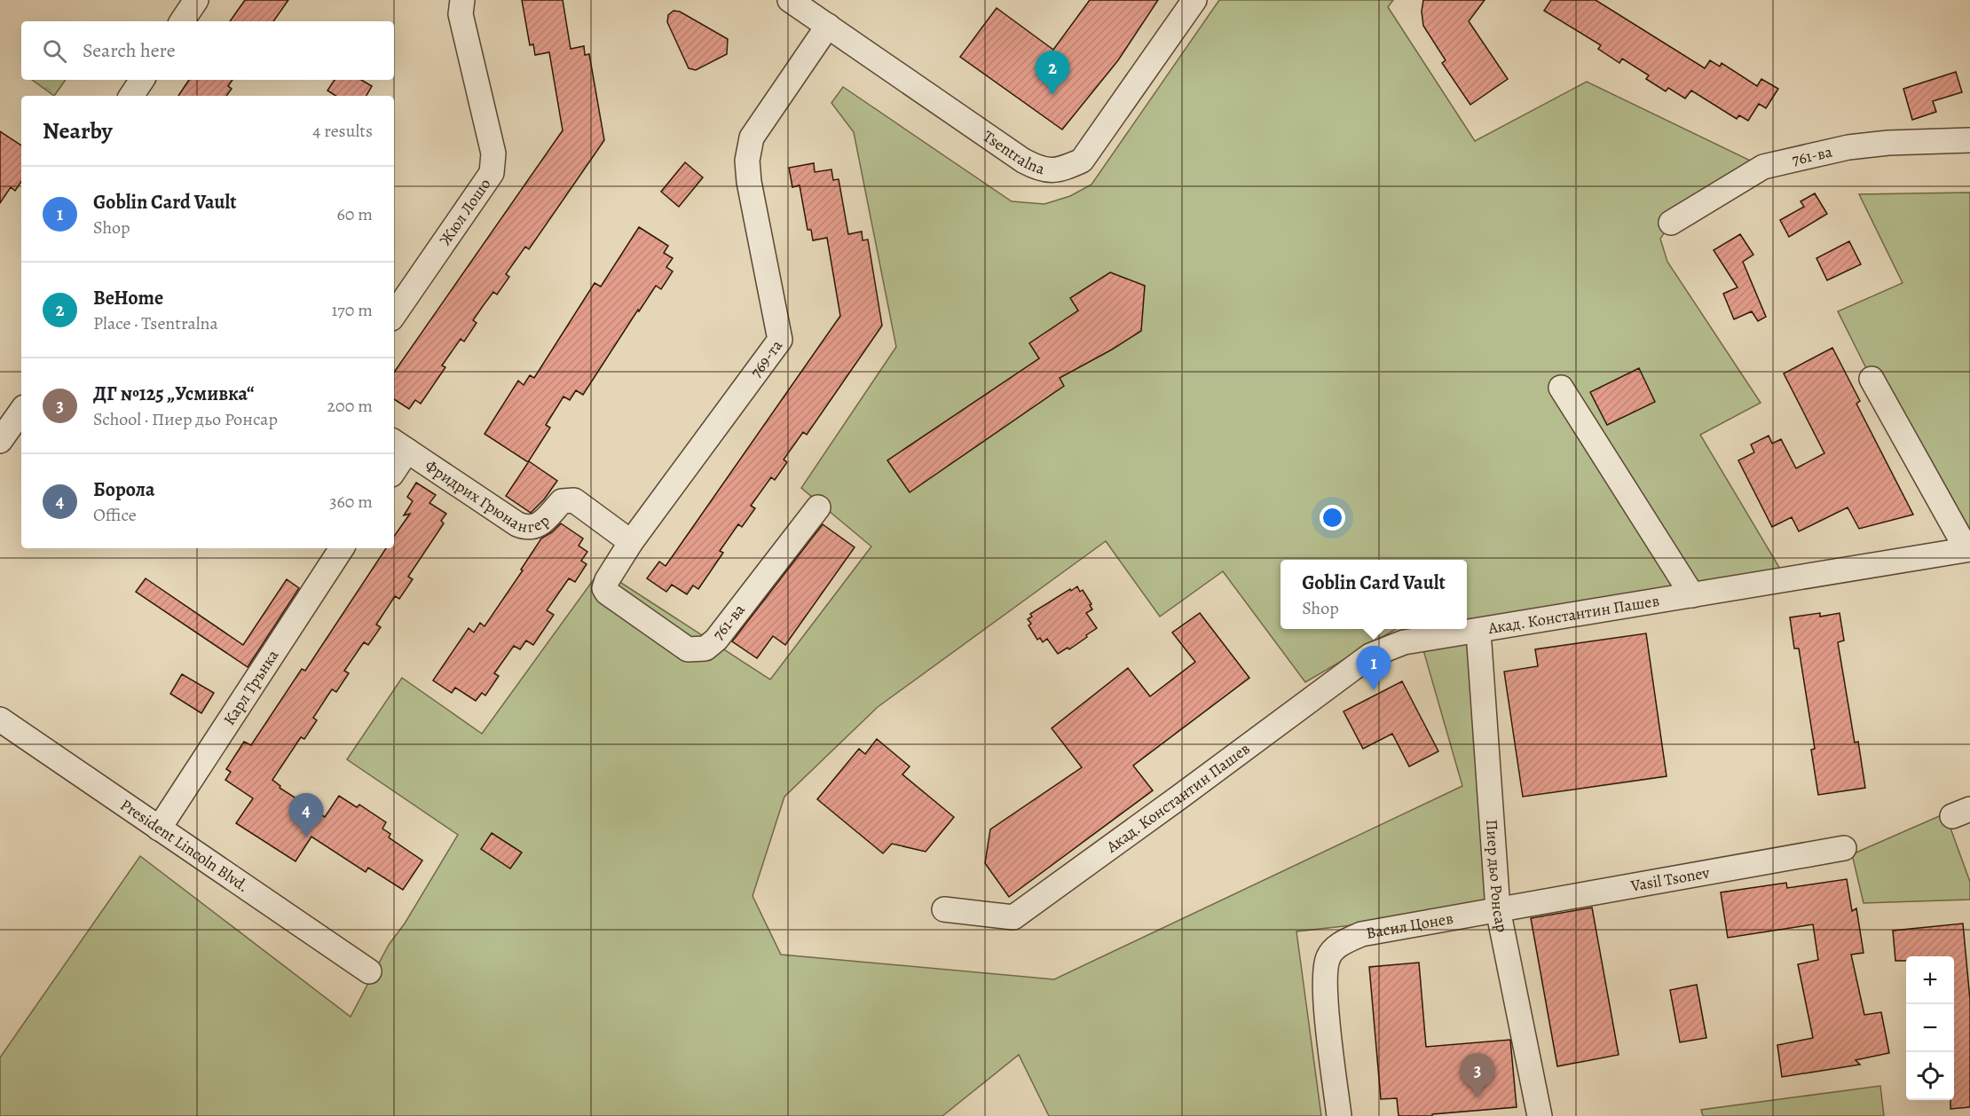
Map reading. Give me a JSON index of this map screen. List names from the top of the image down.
{
  "streets": {
    "street": [
      "Tsentralna",
      "761-ва",
      "Жюл Лошо",
      "769-та",
      "Фридрих Грюнангер",
      "Акад. Константин Пашев",
      "Карл Трънка",
      "President Lincoln Blvd.",
      "Пиер дьо Ронсар",
      "Vasil Tsonev",
      "Васил Цонев"
    ]
  },
  "crossings": [
    ["Tsentralna", "769-та"],
    ["761-ва", "769-та"],
    ["761-ва", "Фридрих Грюнангер"],
    ["769-та", "Фридрих Грюнангер"],
    ["Акад. Константин Пашев", "Пиер дьо Ронсар"],
    ["Карл Трънка", "President Lincoln Blvd."],
    ["Пиер дьо Ронсар", "Vasil Tsonev"],
    ["Пиер дьо Ронсар", "Васил Цонев"],
    ["Vasil Tsonev", "Васил Цонев"]
  ],
  "page": {
    "search": "Search here",
    "pins": [
      "2",
      "1",
      "4",
      "3"
    ],
    "heading": ["Nearby", "4 results"],
    "list": [
      {
        "mark": "1",
        "name": "Goblin Card Vault",
        "note": "Shop",
        "value": "60 m"
      },
      {
        "mark": "2",
        "name": "BeHome",
        "note": "Place · Tsentralna",
        "value": "170 m"
      },
      {
        "mark": "3",
        "name": "ДГ №125 „Усмивка“",
        "note": "School · Пиер дьо Ронсар",
        "value": "200 m"
      },
      {
        "mark": "4",
        "name": "Борола",
        "note": "Office",
        "value": "360 m"
      }
    ],
    "popup": ["Goblin Card Vault", "Shop"],
    "map_buttons": ["+", "−"]
  }
}
